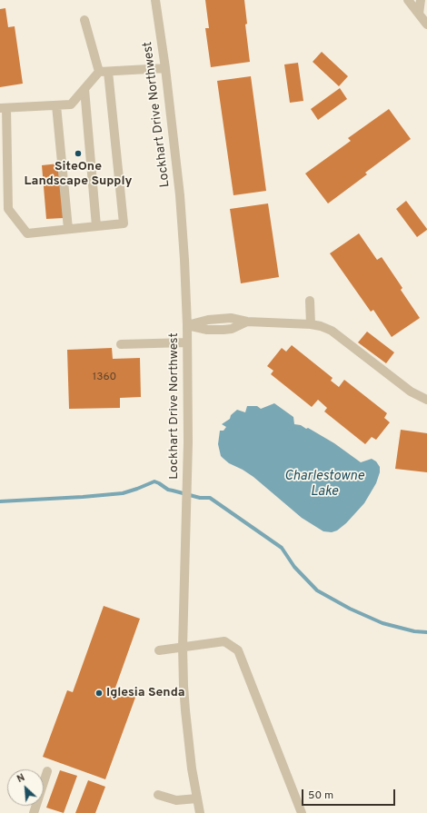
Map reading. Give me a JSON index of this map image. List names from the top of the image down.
{
  "streets": {
    "street": ["Lockhart Drive Northwest"]
  },
  "water": ["Charlestowne Lake"],
  "places": ["SiteOne Landscape Supply", "Iglesia Senda"],
  "house_numbers": ["1360"],
  "scale_bar": "50 m",
  "north": "top left"
}
